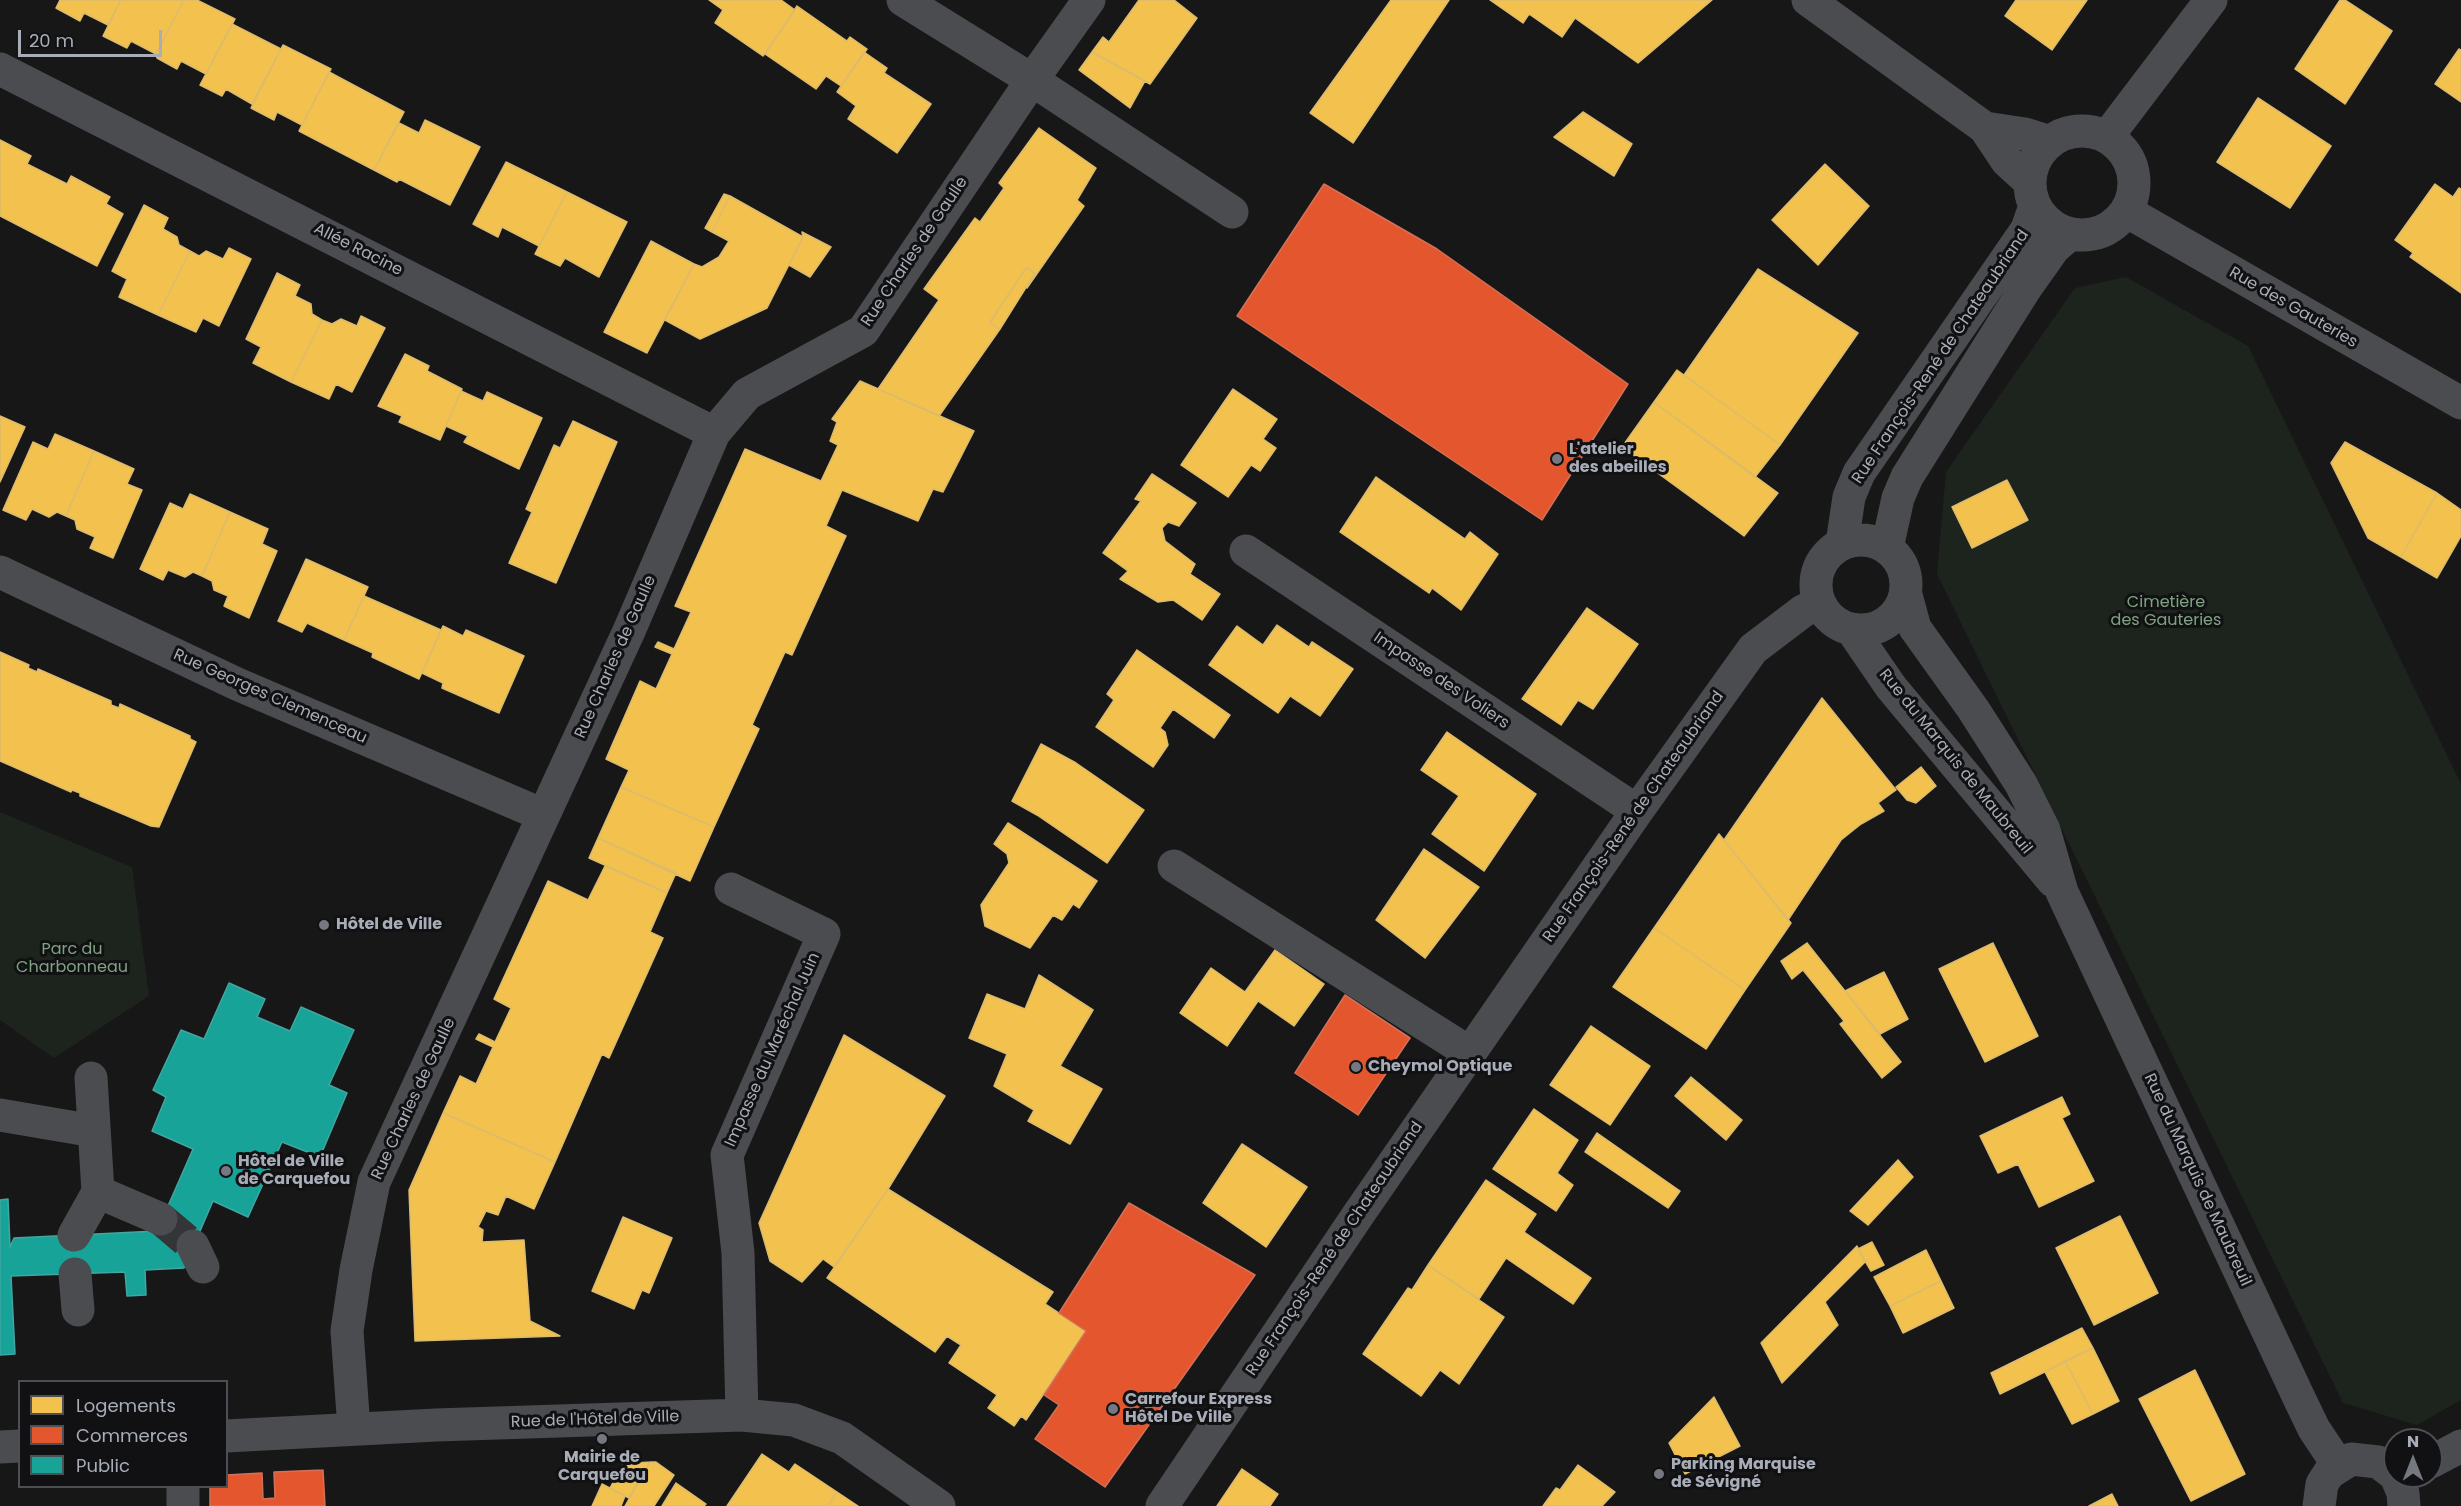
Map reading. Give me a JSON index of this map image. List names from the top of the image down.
{
  "streets": {
    "street": [
      "Allée Racine",
      "Rue Charles de Gaulle",
      "Rue des Gauteries",
      "Rue François-René de Chateaubriand",
      "Impasse des Voliers",
      "Rue Georges Clemenceau",
      "Rue du Marquis de Maubreuil",
      "Impasse du Maréchal Juin",
      "Rue de l'Hôtel de Ville"
    ]
  },
  "crossings": [
    ["Allée Racine", "Rue Charles de Gaulle"],
    ["Rue Charles de Gaulle", "Rue Georges Clemenceau"],
    ["Rue Charles de Gaulle", "Rue de l'Hôtel de Ville"],
    ["Rue des Gauteries", "Rue François-René de Chateaubriand"],
    ["Rue François-René de Chateaubriand", "Impasse des Voliers"],
    ["Rue François-René de Chateaubriand", "Rue du Marquis de Maubreuil"],
    ["Impasse du Maréchal Juin", "Rue de l'Hôtel de Ville"]
  ],
  "parks": ["Cimetière des Gauteries", "Parc du Charbonneau"],
  "places": [
    "L'atelier des abeilles",
    "Hôtel de Ville",
    "Cheymol Optique",
    "Hôtel de Ville de Carquefou",
    "Carrefour Express Hôtel De Ville",
    "Mairie de Carquefou",
    "Parking Marquise de Sévigné"
  ],
  "legend": ["Logements", "Commerces", "Public"],
  "scale_bar": "20 m",
  "north": "top"
}
